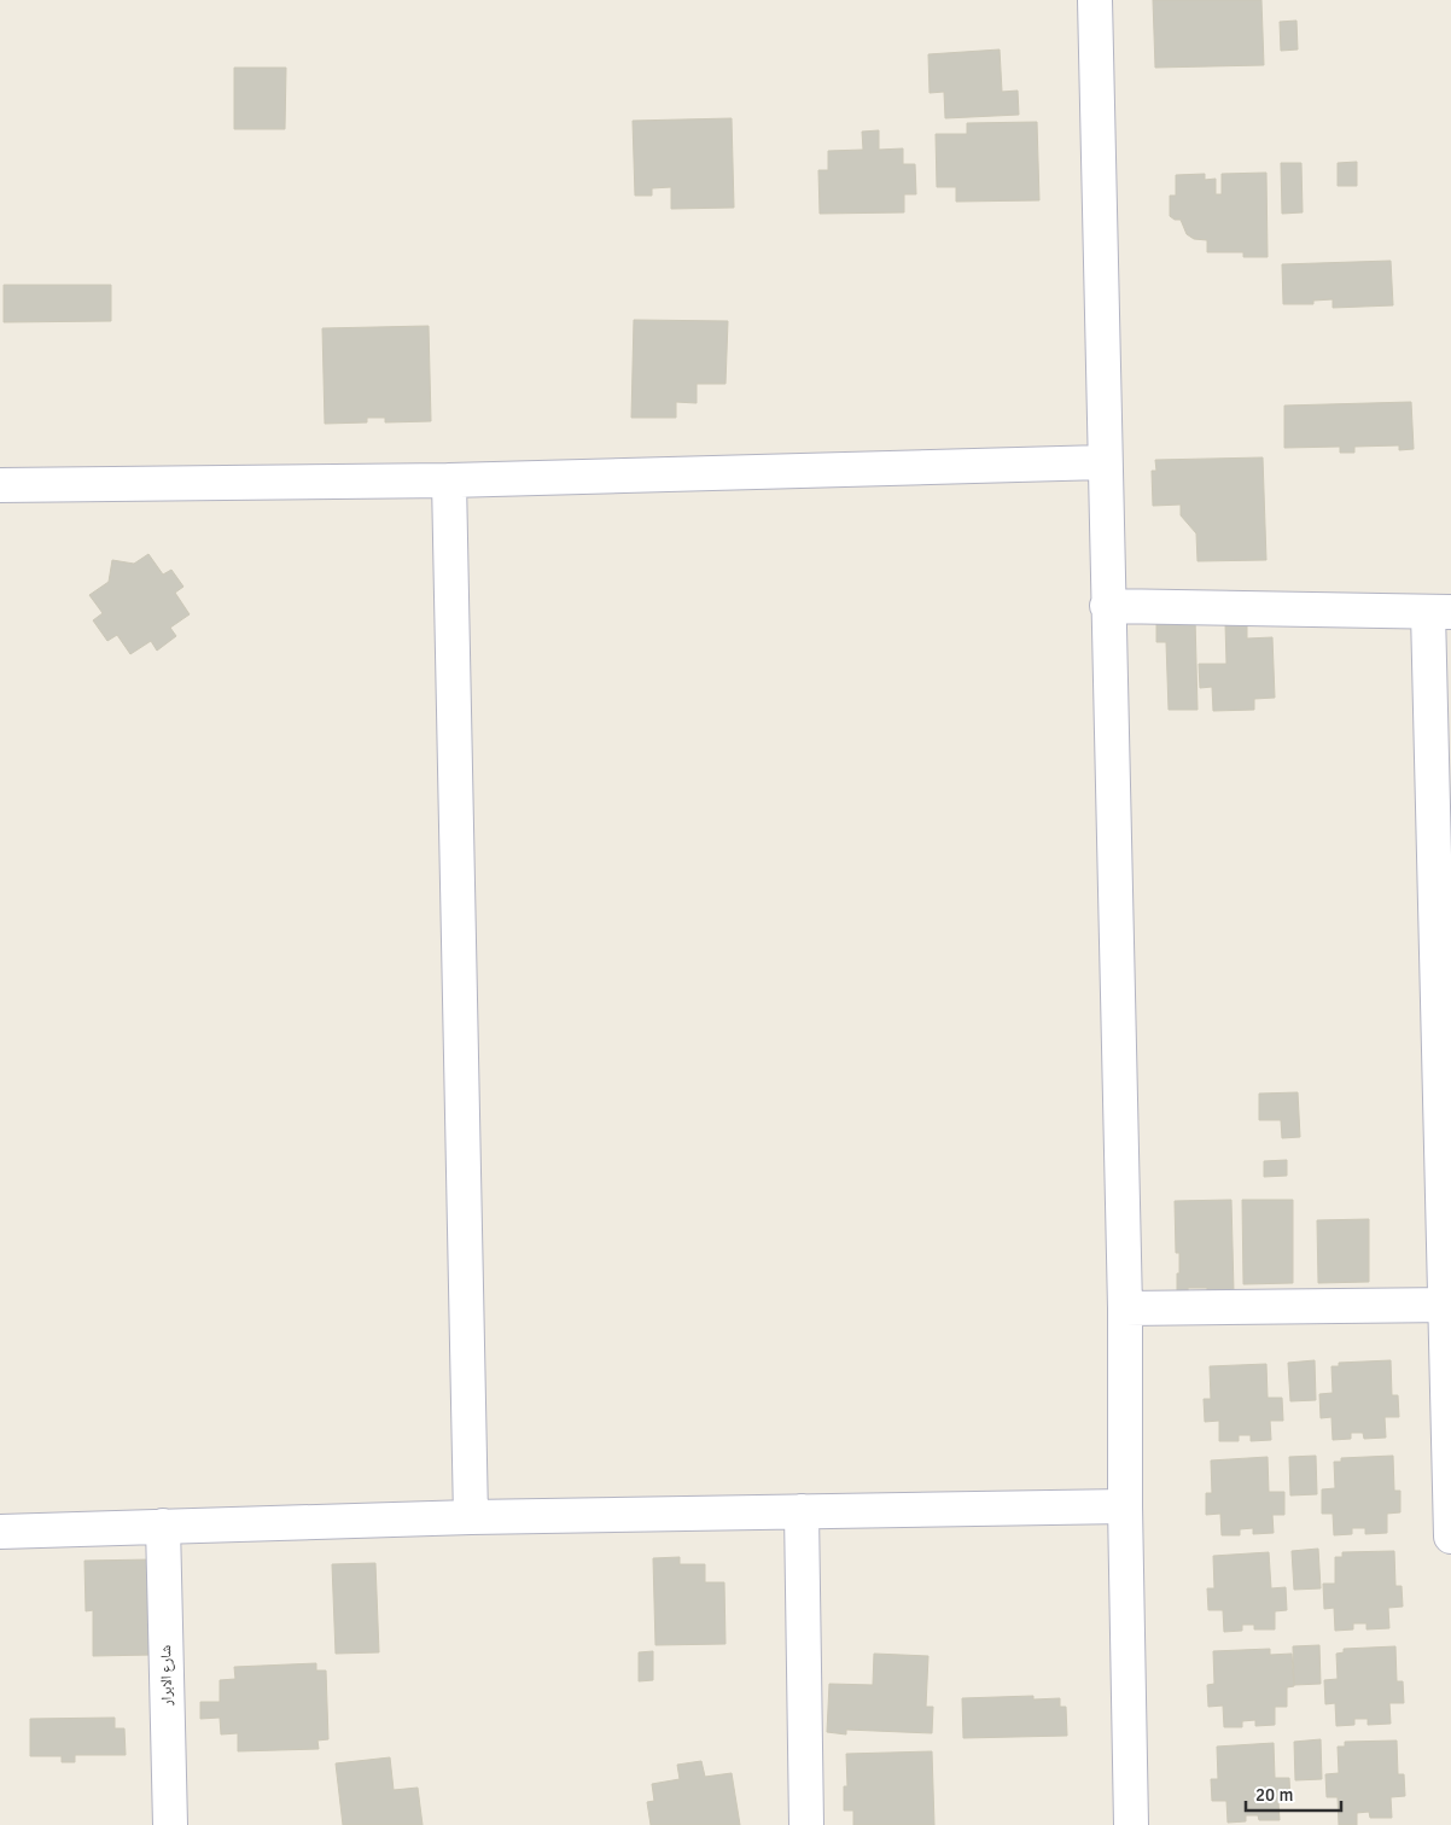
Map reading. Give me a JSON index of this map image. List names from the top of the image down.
{
  "streets": {
    "street": ["شارع الابرار"]
  },
  "scale_bar": "20 m"
}
